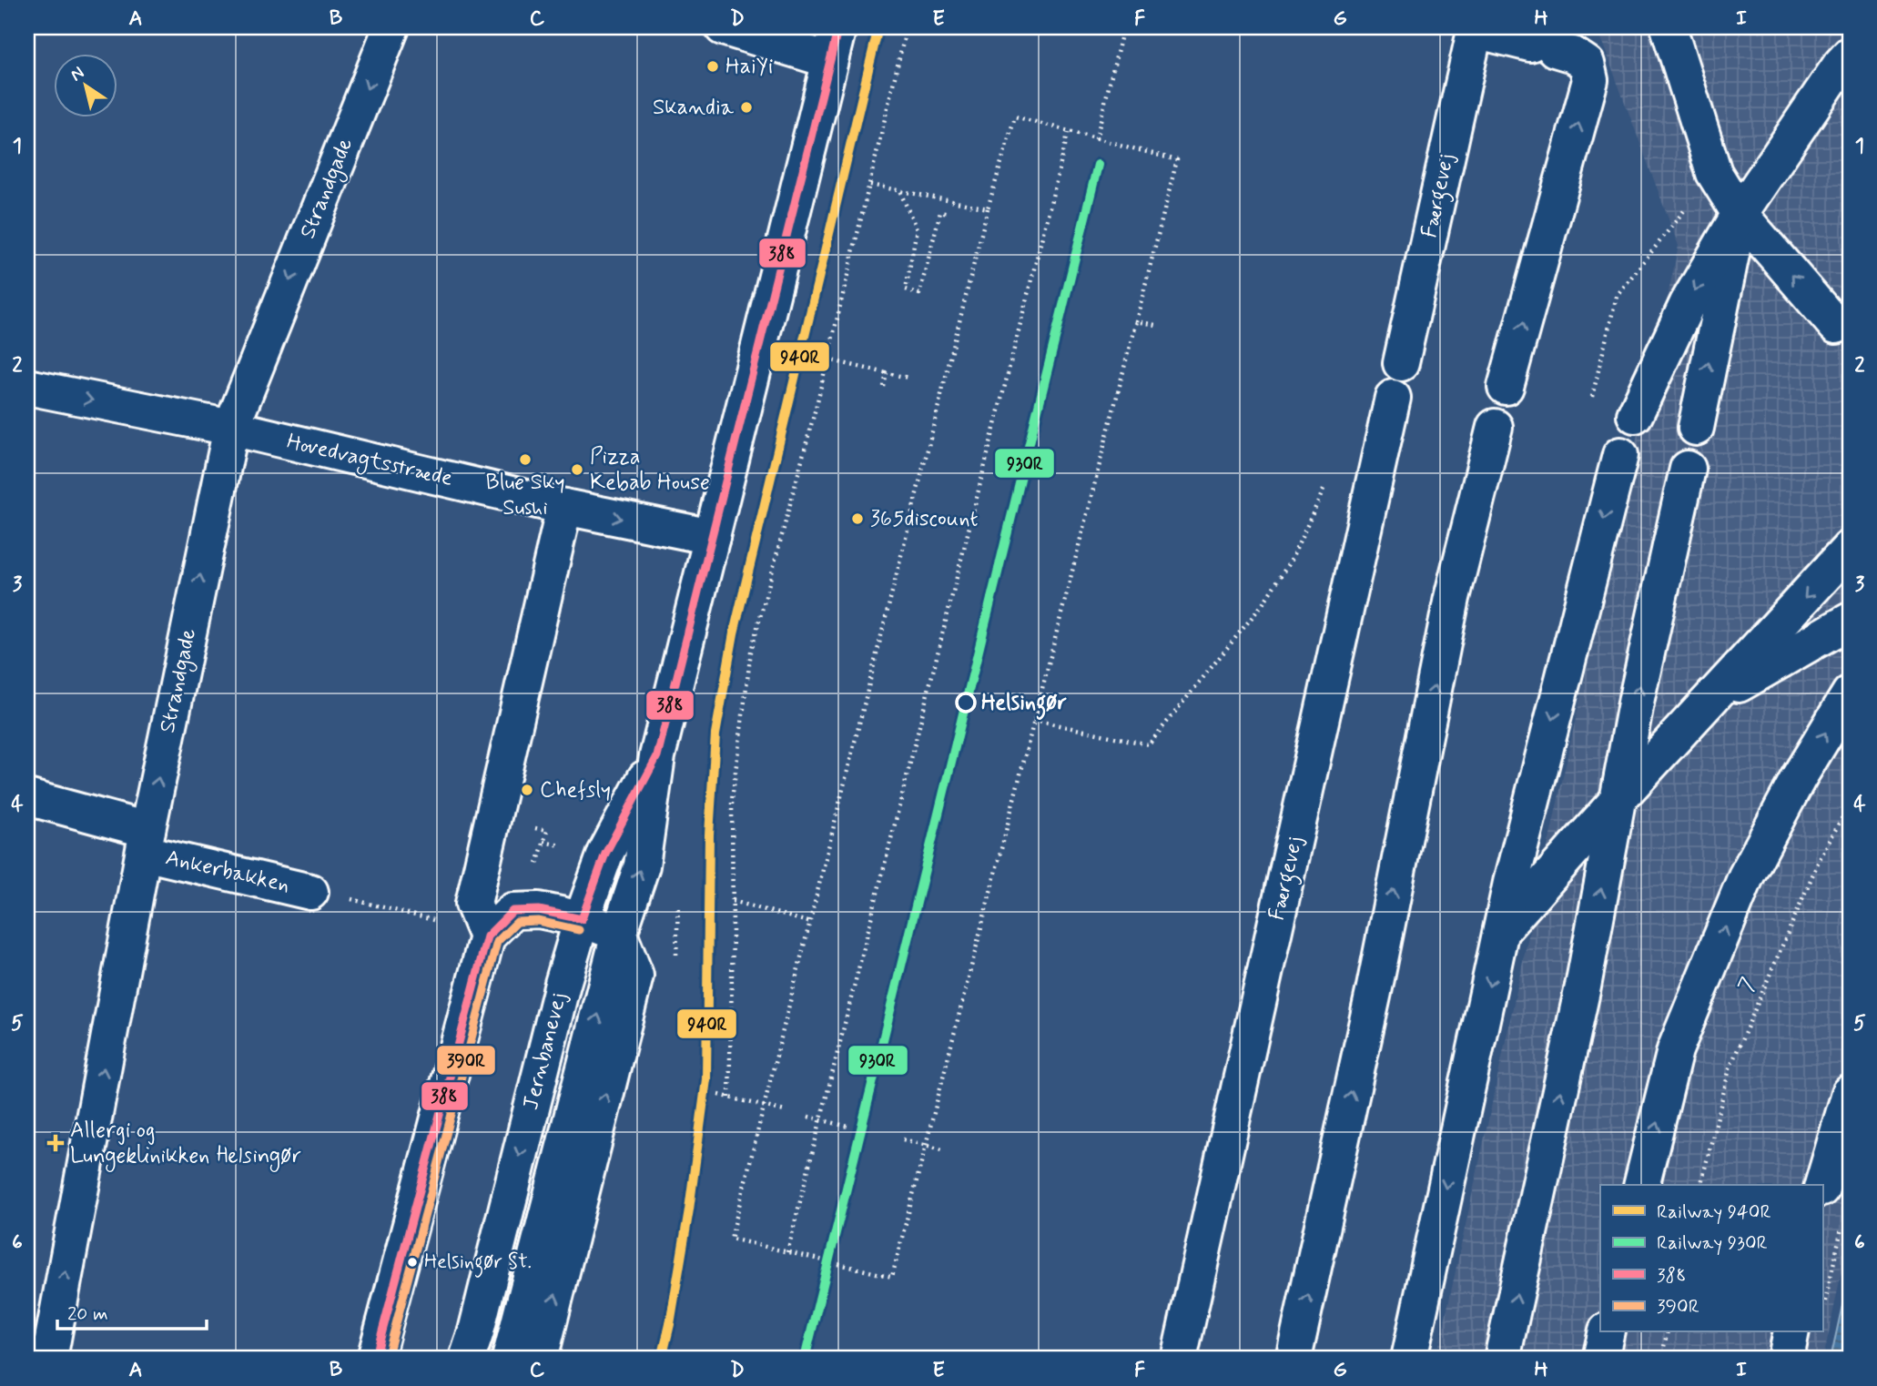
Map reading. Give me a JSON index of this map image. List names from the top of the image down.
{
  "streets": {
    "street": [
      "Strandgade",
      "Færgevej",
      "Hovedvagtsstræde",
      "Ankerbakken",
      "Jernbanevej"
    ],
    "path": ["7"]
  },
  "crossings": [
    ["Strandgade", "Hovedvagtsstræde"],
    ["Strandgade", "Ankerbakken"],
    ["Hovedvagtsstræde", "Jernbanevej"]
  ],
  "one_way": ["Hovedvagtsstræde"],
  "places": {
    "other": [
      "HaiYi",
      "Skandia",
      "Blue Sky Sushi",
      "Pizza Kebab House",
      "365discount",
      "Helsingør",
      "Chefsly",
      "Helsingør St."
    ],
    "health": ["Allergi og Lungeklinikken Helsingør"]
  },
  "lines": [
    "rail line 940R",
    "transit line 388",
    "rail line 930R",
    "transit line 390R"
  ],
  "legend": [
    "Railway 940R",
    "Railway 930R",
    "388",
    "390R"
  ],
  "scale_bar": "20 m",
  "north": "top left",
  "grid": {
    "columns": [
      "A",
      "B",
      "C",
      "D",
      "E",
      "F",
      "G",
      "H",
      "I"
    ],
    "rows": [
      "1",
      "2",
      "3",
      "4",
      "5",
      "6"
    ]
  }
}
